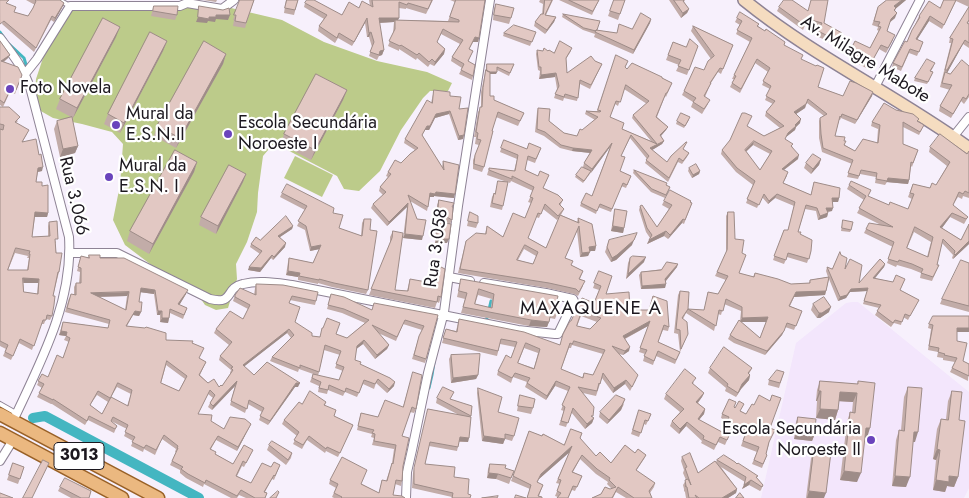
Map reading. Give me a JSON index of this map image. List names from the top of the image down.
{
  "streets": {
    "main road": ["3013"],
    "street": ["Av. Milagre Mabote", "Rua 3.066", "Rua 3.058"]
  },
  "crossings": [
    ["Rua 3.066", "3013"]
  ],
  "districts": ["MAXAQUENE A"],
  "places": [
    "Foto Novela",
    "Mural da E.S.N.II",
    "Escola Secundária Noroeste I",
    "Mural da E.S.N. I",
    "Escola Secundária Noroeste II"
  ]
}
